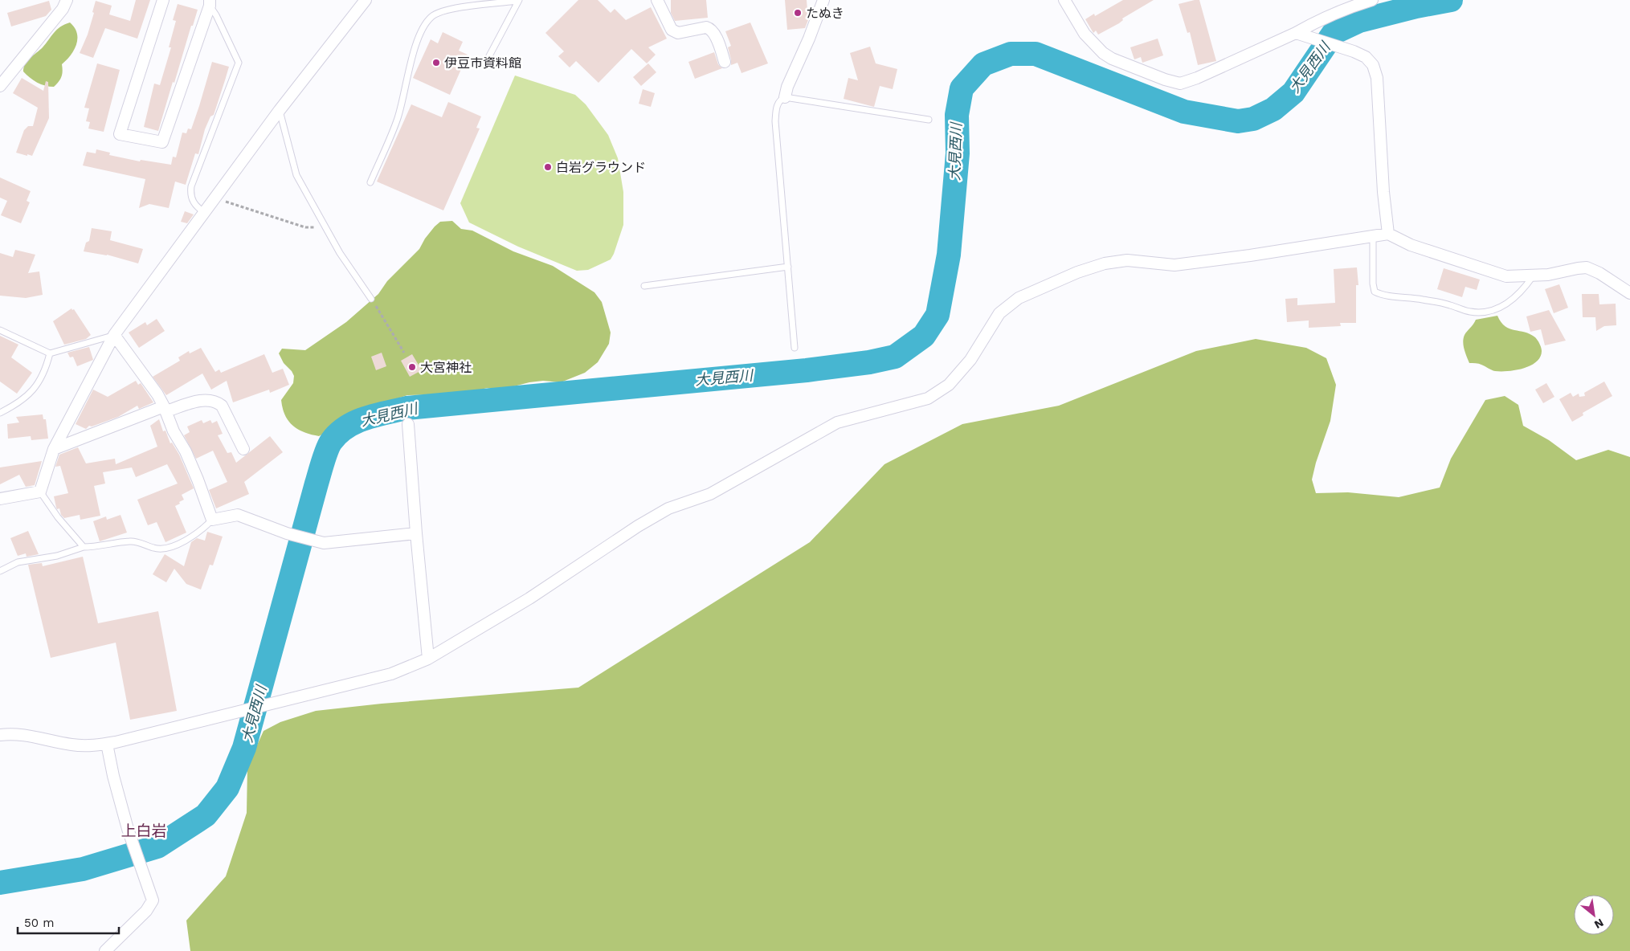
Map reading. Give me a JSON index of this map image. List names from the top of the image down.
{
  "districts": ["上白岩"],
  "water": ["大見西川"],
  "places": [
    "たぬき",
    "伊豆市資料館",
    "白岩グラウンド",
    "大宮神社"
  ],
  "scale_bar": "50 m",
  "north": "bottom right"
}
